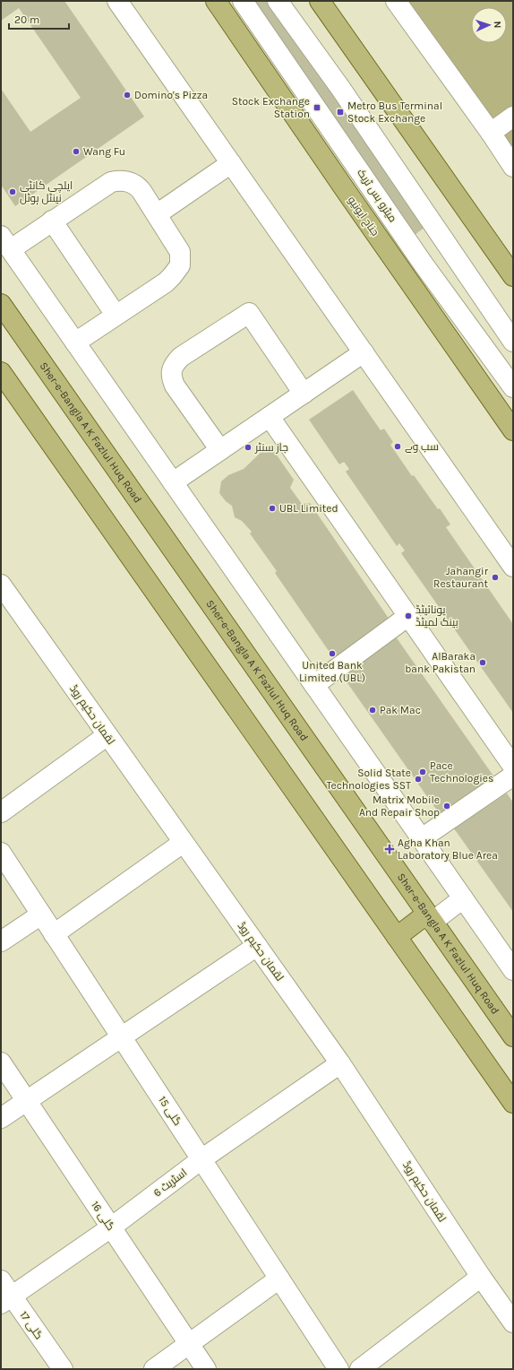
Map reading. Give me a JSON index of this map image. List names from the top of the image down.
{
  "streets": {
    "main road": ["جناح ایونیو", "Sher-e-Bangla A K Fazlul Huq Road"],
    "street": [
      "میٹرو بس ٹریک",
      "لقمان حکیم روڈ",
      "گلی 15",
      "اسٹریٹ 6",
      "گلی 16",
      "گلی 17"
    ]
  },
  "crossings": [
    ["لقمان حکیم روڈ", "اسٹریٹ 6"],
    ["گلی 15", "اسٹریٹ 6"],
    ["اسٹریٹ 6", "گلی 16"],
    ["اسٹریٹ 6", "گلی 17"]
  ],
  "places": {
    "other": [
      "Domino's Pizza",
      "Wang Fu",
      "ایلچی کانٹی نینٹل ہوٹل",
      "سب وے",
      "جاز سنٹر",
      "UBL Limited",
      "Jahangir Restaurant",
      "یونائیٹڈ بینک لمیٹڈ",
      "United Bank Limited (UBL)",
      "AlBaraka bank Pakistan",
      "Pak Mac",
      "Pace Technologies",
      "Solid State Technologies SST",
      "Matrix Mobile And Repair Shop"
    ],
    "transit": ["Stock Exchange Station", "Metro Bus Terminal Stock Exchange"],
    "health": ["Agha Khan Laboratory Blue Area"]
  },
  "scale_bar": "20 m",
  "north": "right"
}
